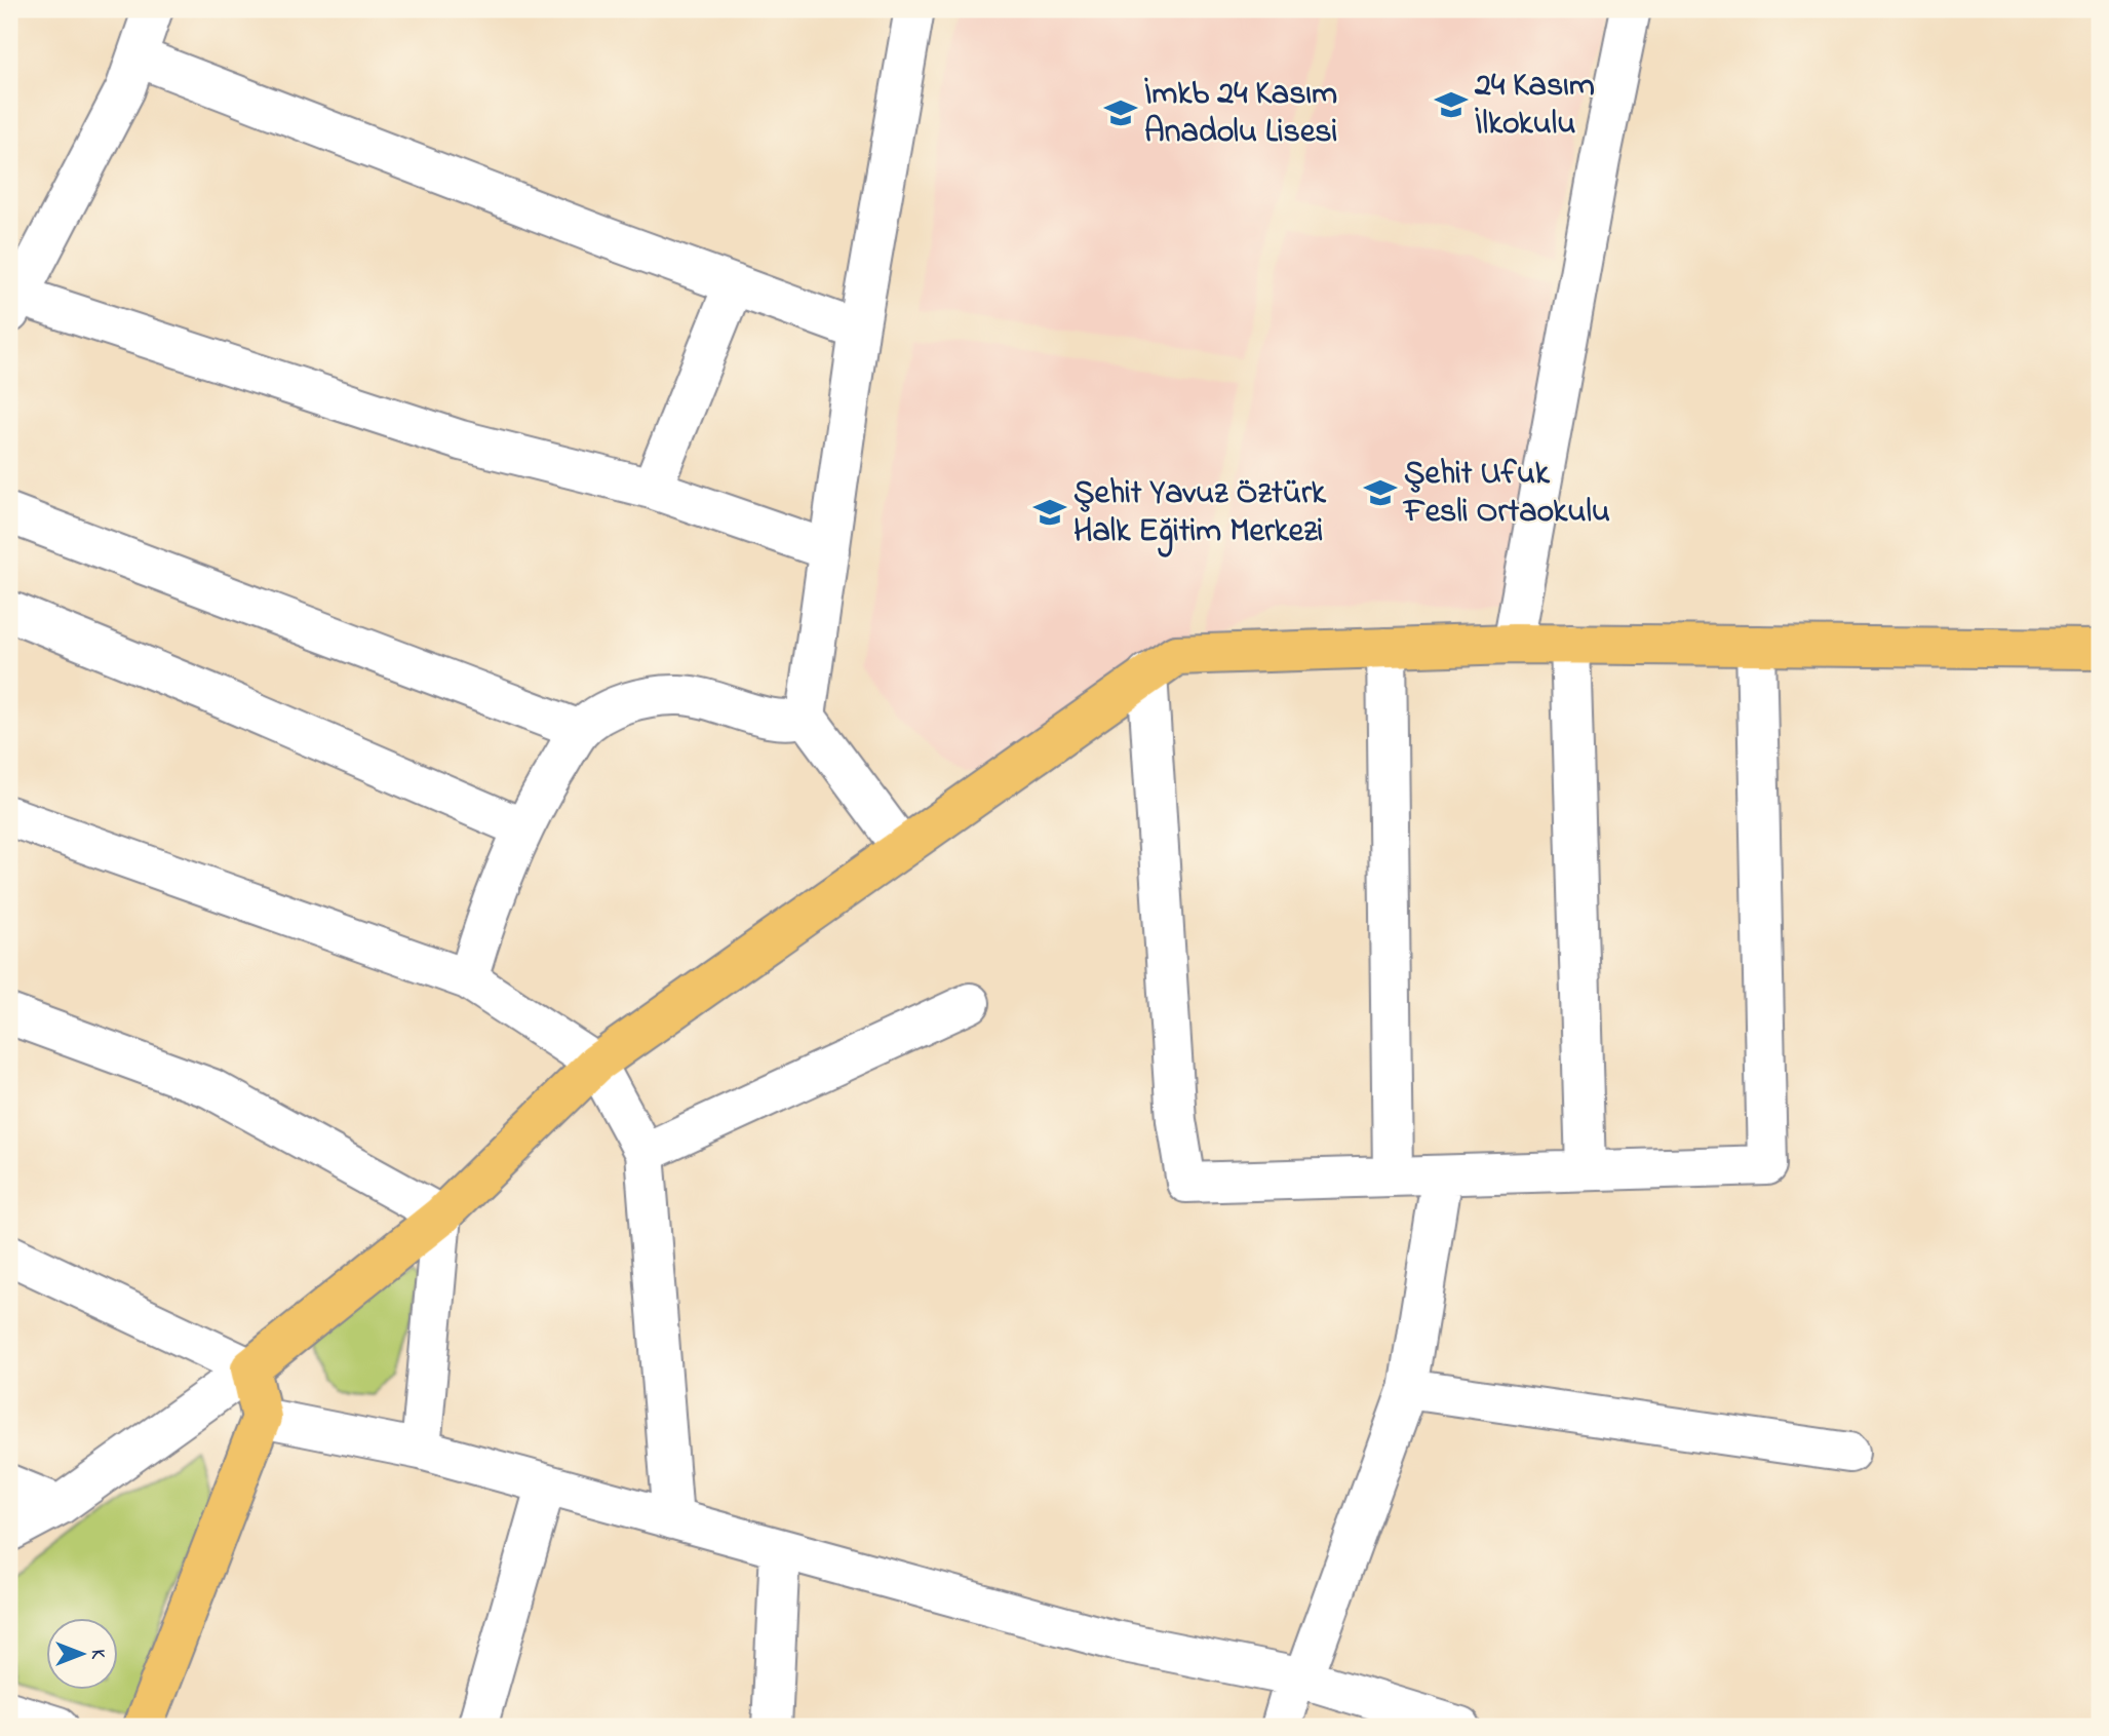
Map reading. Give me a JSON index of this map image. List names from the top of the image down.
{
  "places": {
    "school or university": [
      "24 Kasım İlkokulu",
      "İmkb 24 Kasım Anadolu Lisesi",
      "Şehit Ufuk Fesli Ortaokulu",
      "Şehit Yavuz Öztürk Halk Eğitim Merkezi"
    ]
  },
  "north": "right"
}
